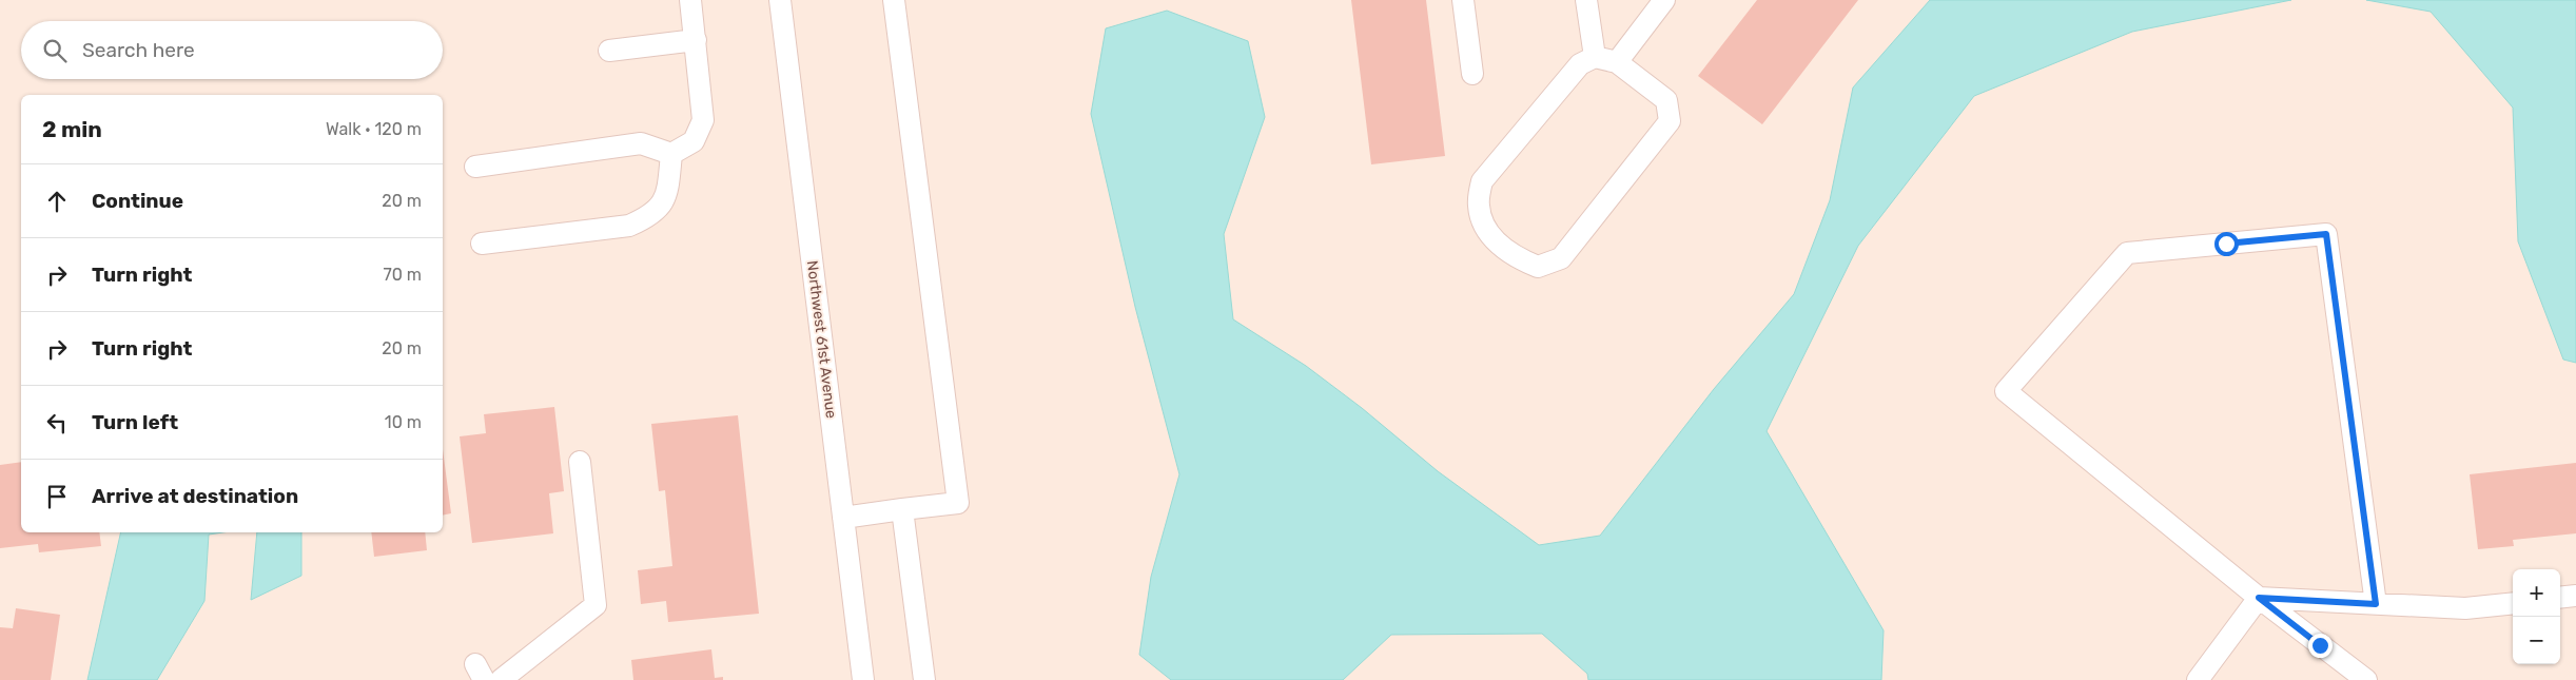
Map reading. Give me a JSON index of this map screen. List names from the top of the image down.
{
  "streets": {
    "lane": ["Northwest 61st Avenue"]
  },
  "page": {
    "search": "Search here",
    "heading": ["2 min", "Walk · 120 m"],
    "list": [
      ["Continue", "20 m"],
      ["Turn right", "70 m"],
      ["Turn right", "20 m"],
      ["Turn left", "10 m"],
      "Arrive at destination"
    ],
    "map_buttons": ["+", "−"]
  }
}
